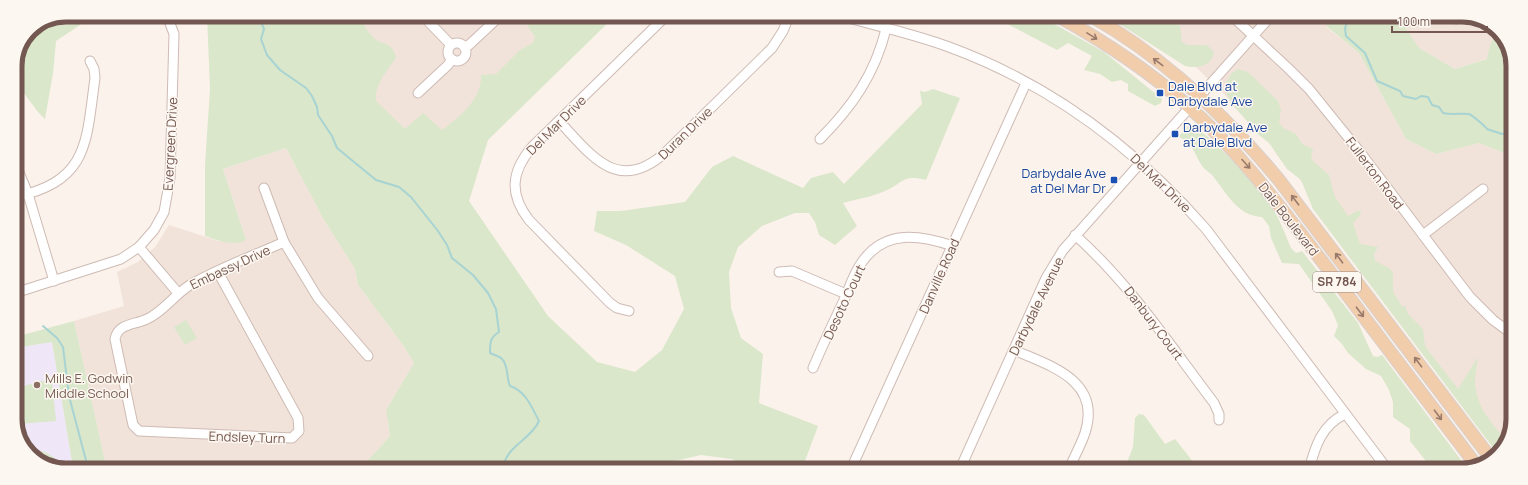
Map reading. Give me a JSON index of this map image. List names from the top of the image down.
{
  "streets": {
    "main road": ["Dale Boulevard", "SR 784"],
    "street": [
      "Del Mar Drive",
      "Duran Drive",
      "Evergreen Drive",
      "Fullerton Road",
      "Embassy Drive",
      "Danville Road",
      "Desoto Court",
      "Darbydale Avenue",
      "Danbury Court",
      "Endsley Turn"
    ]
  },
  "crossings": [
    ["Del Mar Drive", "Duran Drive"],
    ["Del Mar Drive", "Danville Road"],
    ["Del Mar Drive", "Darbydale Avenue"],
    ["Fullerton Road", "Darbydale Avenue"],
    ["Dale Boulevard", "Darbydale Avenue"],
    ["Embassy Drive", "Endsley Turn"],
    ["Danville Road", "Desoto Court"],
    ["Darbydale Avenue", "Danbury Court"]
  ],
  "places": {
    "transit": ["Dale Blvd at Darbydale Ave", "Darbydale Ave at Dale Blvd", "Darbydale Ave at Del Mar Dr"],
    "other": ["Mills E. Godwin Middle School"]
  },
  "scale_bar": "100 m"
}
